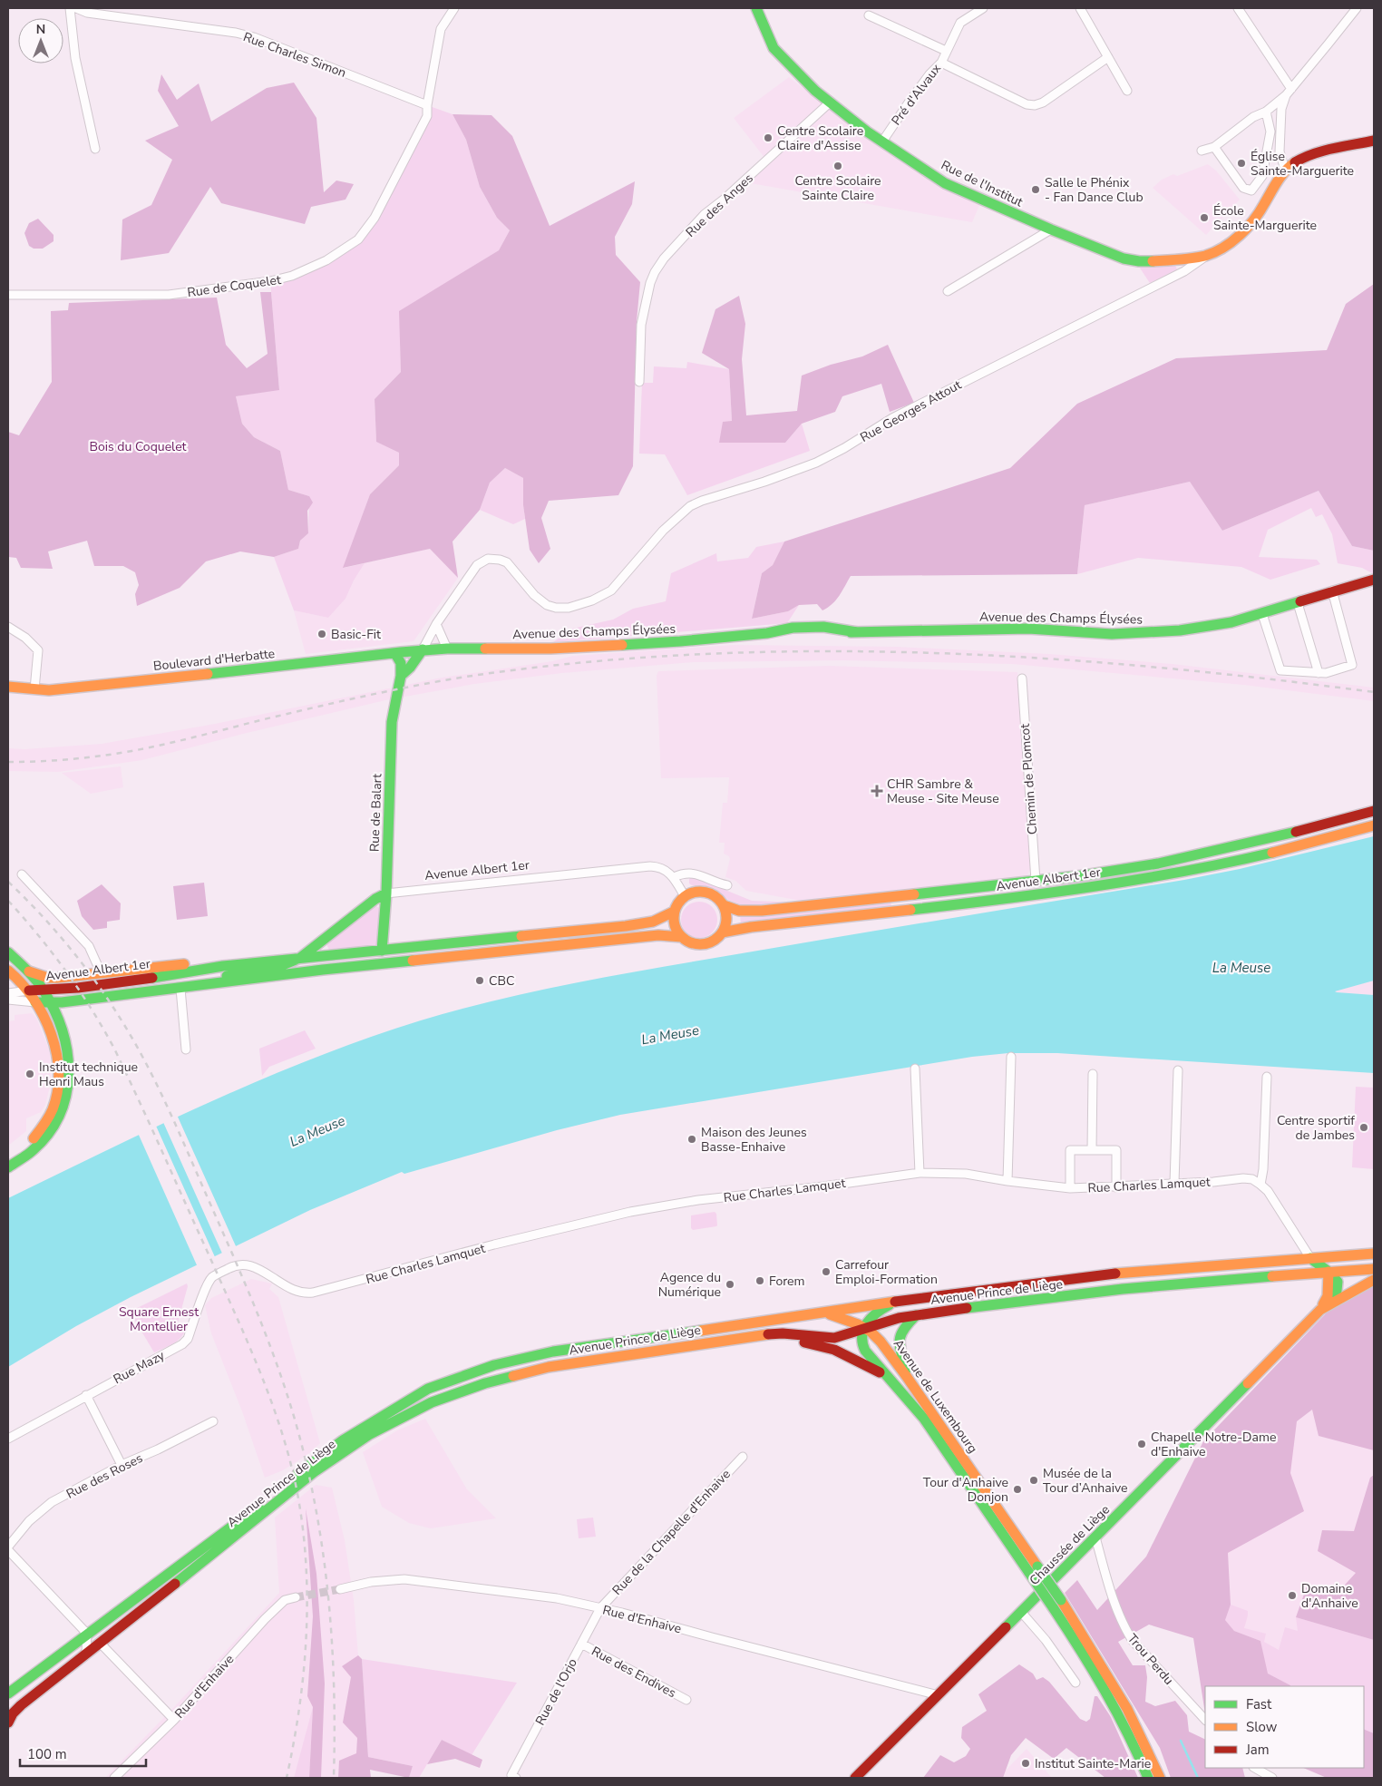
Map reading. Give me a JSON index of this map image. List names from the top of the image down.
{
  "streets": {
    "main road": [
      "Rue de l'Institut",
      "Avenue des Champs Élysées",
      "Boulevard d'Herbatte",
      "Rue de Balart",
      "Avenue Albert 1er",
      "Avenue Prince de Liège",
      "Avenue de Luxembourg",
      "Chaussée de Liège"
    ],
    "street": [
      "Rue Charles Simon",
      "Pré d'Alvaux",
      "Rue des Anges",
      "Rue de Coquelet",
      "Rue Georges Attout",
      "Chemin de Plomcot",
      "Rue Charles Lamquet",
      "Rue Mazy",
      "Rue des Roses",
      "Rue de la Chapelle d'Enhaive",
      "Rue d'Enhaive",
      "Trou Perdu",
      "Rue des Endives",
      "Rue de l'Orjo"
    ]
  },
  "crossings": [
    ["Rue Charles Simon", "Rue de Coquelet"],
    ["Pré d'Alvaux", "Rue de l'Institut"],
    ["Rue de l'Institut", "Rue des Anges"],
    ["Rue de l'Institut", "Rue Georges Attout"],
    ["Avenue des Champs Élysées", "Boulevard d'Herbatte"],
    ["Boulevard d'Herbatte", "Rue de Balart"],
    ["Chemin de Plomcot", "Avenue Albert 1er"],
    ["Rue de Balart", "Avenue Albert 1er"],
    ["Rue Charles Lamquet", "Rue Mazy"],
    ["Avenue Prince de Liège", "Avenue de Luxembourg"],
    ["Avenue Prince de Liège", "Chaussée de Liège"],
    ["Rue de la Chapelle d'Enhaive", "Rue d'Enhaive"],
    ["Rue de la Chapelle d'Enhaive", "Rue de l'Orjo"],
    ["Chaussée de Liège", "Rue d'Enhaive"],
    ["Chaussée de Liège", "Trou Perdu"],
    ["Rue d'Enhaive", "Rue de l'Orjo"],
    ["Rue des Endives", "Rue de l'Orjo"]
  ],
  "water": ["La Meuse"],
  "parks": ["Bois du Coquelet", "Square Ernest Montellier"],
  "places": {
    "other": [
      "Centre Scolaire Claire d'Assise",
      "Église Sainte-Marguerite",
      "Centre Scolaire Sainte Claire",
      "Salle le Phénix - Fan Dance Club",
      "École Sainte-Marguerite",
      "Basic-Fit",
      "CBC",
      "Institut technique Henri Maus",
      "Centre sportif de Jambes",
      "Maison des Jeunes Basse-Enhaive",
      "Carrefour Emploi-Formation",
      "Forem",
      "Agence du Numérique",
      "Chapelle Notre-Dame d'Enhaive",
      "Musée de la Tour d’Anhaive",
      "Tour d'Anhaive Donjon",
      "Domaine d'Anhaive",
      "Institut Sainte-Marie"
    ],
    "health": ["CHR Sambre & Meuse - Site Meuse"]
  },
  "legend": ["Fast", "Slow", "Jam"],
  "scale_bar": "100 m",
  "north": "top"
}
